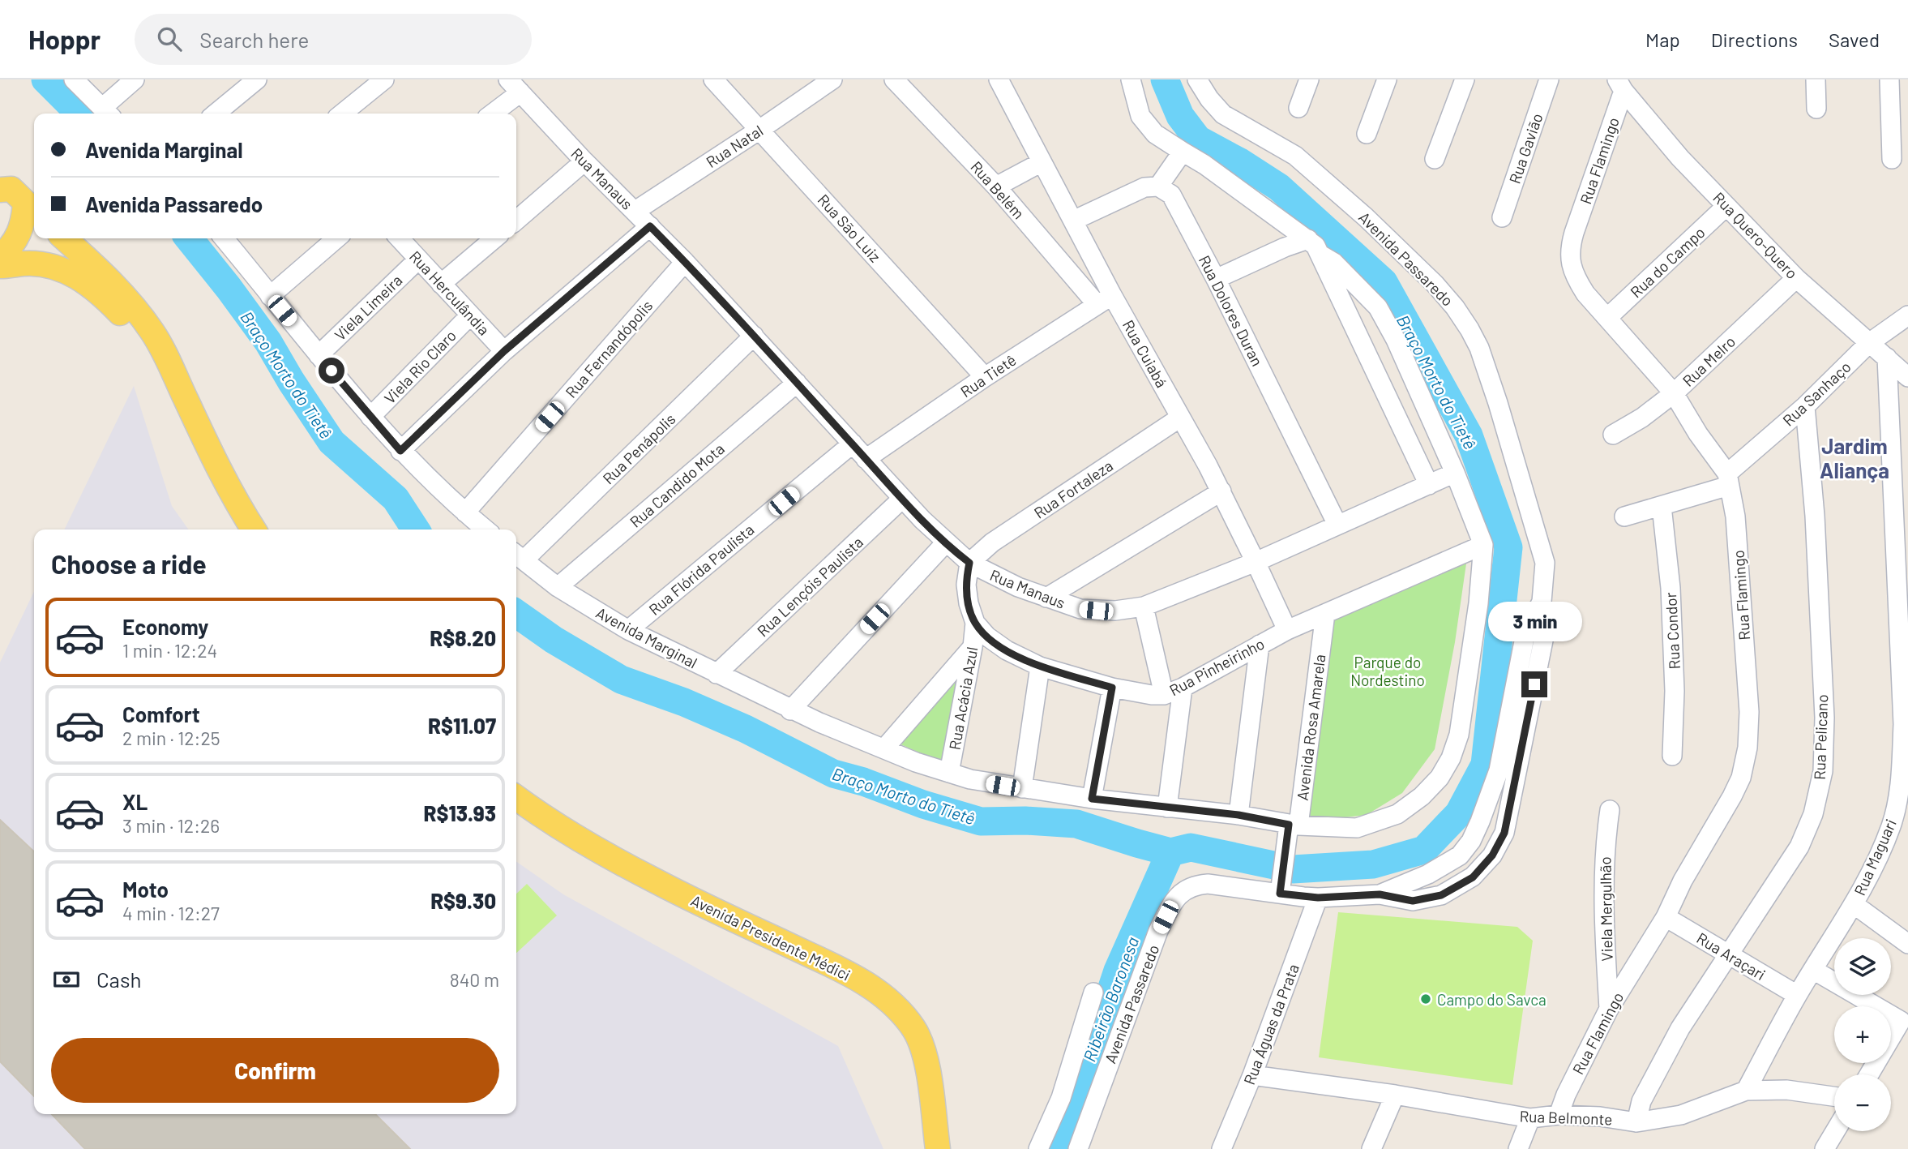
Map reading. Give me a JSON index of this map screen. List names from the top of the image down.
{
  "streets": {
    "main road": ["Avenida Presidente Médici"],
    "street": [
      "Rua Natal",
      "Rua Gavião",
      "Rua Flamingo",
      "Rua Manaus",
      "Rua Belém",
      "Rua São Luiz",
      "Rua Quero-Quero",
      "Avenida Passaredo",
      "Rua do Campo",
      "Rua Herculândia",
      "Viela Limeira",
      "Rua Dolores Duran",
      "Rua Fernandópolis",
      "Rua Cuiabá",
      "Rua Melro",
      "Viela Rio Claro",
      "Rua Tietê",
      "Rua Sanhaço",
      "Rua Penápolis",
      "Rua Candido Mota",
      "Rua Fortaleza",
      "Rua Flórida Paulista",
      "Rua Lençóis Paulista",
      "Rua Condor",
      "Avenida Marginal",
      "Rua Pinheirinho",
      "Rua Acácia Azul",
      "Avenida Rosa Amarela",
      "Rua Pelicano",
      "Rua Maguari",
      "Viela Mergulhão",
      "Rua Araçari",
      "Rua Águas da Prata",
      "Rua Belmonte"
    ]
  },
  "crossings": [
    ["Rua Natal", "Rua Manaus"],
    ["Rua Natal", "Rua São Luiz"],
    ["Rua Flamingo", "Rua Quero-Quero"],
    ["Rua Flamingo", "Rua do Campo"],
    ["Rua Flamingo", "Rua Melro"],
    ["Rua Flamingo", "Rua Sanhaço"],
    ["Rua Flamingo", "Viela Mergulhão"],
    ["Rua Flamingo", "Rua Araçari"],
    ["Rua Flamingo", "Rua Belmonte"],
    ["Rua Manaus", "Rua Dolores Duran"],
    ["Rua Manaus", "Rua Fernandópolis"],
    ["Rua Manaus", "Rua Cuiabá"],
    ["Rua Manaus", "Rua Tietê"],
    ["Rua Manaus", "Rua Penápolis"],
    ["Rua Manaus", "Rua Candido Mota"],
    ["Rua Manaus", "Rua Fortaleza"],
    ["Rua Manaus", "Rua Flórida Paulista"],
    ["Rua Manaus", "Rua Lençóis Paulista"],
    ["Rua Manaus", "Rua Pinheirinho"],
    ["Rua Belém", "Rua Cuiabá"],
    ["Rua Belém", "Rua Tietê"],
    ["Rua São Luiz", "Rua Tietê"],
    ["Rua Quero-Quero", "Rua do Campo"],
    ["Rua Quero-Quero", "Rua Melro"],
    ["Rua Quero-Quero", "Rua Sanhaço"],
    ["Rua Quero-Quero", "Rua Maguari"],
    ["Avenida Passaredo", "Avenida Rosa Amarela"],
    ["Avenida Passaredo", "Rua Águas da Prata"],
    ["Rua Herculândia", "Viela Limeira"],
    ["Rua Herculândia", "Viela Rio Claro"],
    ["Rua Cuiabá", "Rua Tietê"],
    ["Rua Cuiabá", "Rua Fortaleza"],
    ["Rua Cuiabá", "Rua Pinheirinho"],
    ["Rua Sanhaço", "Rua Condor"],
    ["Rua Sanhaço", "Rua Pelicano"],
    ["Rua Penápolis", "Avenida Marginal"],
    ["Rua Candido Mota", "Avenida Marginal"],
    ["Rua Fortaleza", "Rua Pinheirinho"],
    ["Rua Flórida Paulista", "Avenida Marginal"],
    ["Rua Lençóis Paulista", "Avenida Marginal"],
    ["Rua Pinheirinho", "Rua Acácia Azul"],
    ["Rua Pinheirinho", "Avenida Rosa Amarela"],
    ["Rua Pelicano", "Rua Araçari"],
    ["Rua Pelicano", "Rua Belmonte"],
    ["Rua Maguari", "Rua Araçari"],
    ["Rua Maguari", "Rua Belmonte"],
    ["Rua Águas da Prata", "Rua Belmonte"]
  ],
  "districts": ["Jardim Aliança"],
  "water": ["Braço Morto do Tietê", "Ribeirão Baronesa"],
  "parks": ["Parque do Nordestino"],
  "places": ["Campo do Savca"],
  "page": {
    "header": "Hoppr",
    "search": "Search here",
    "nav": ["Map", "Directions", "Saved"],
    "banner": ["Avenida Marginal", "Avenida Passaredo"],
    "heading": "Choose a ride",
    "list": [
      {
        "name": "Economy",
        "note": "1 min · 12:24",
        "value": "R$8.20"
      },
      {
        "name": "Comfort",
        "note": "2 min · 12:25",
        "value": "R$11.07"
      },
      {
        "name": "XL",
        "note": "3 min · 12:26",
        "value": "R$13.93"
      },
      {
        "name": "Moto",
        "note": "4 min · 12:27",
        "value": "R$9.30"
      }
    ],
    "bubble": "3 min",
    "map_buttons": ["+", "−"],
    "pay": ["Cash", "840 m"],
    "buttons": "Confirm"
  }
}
